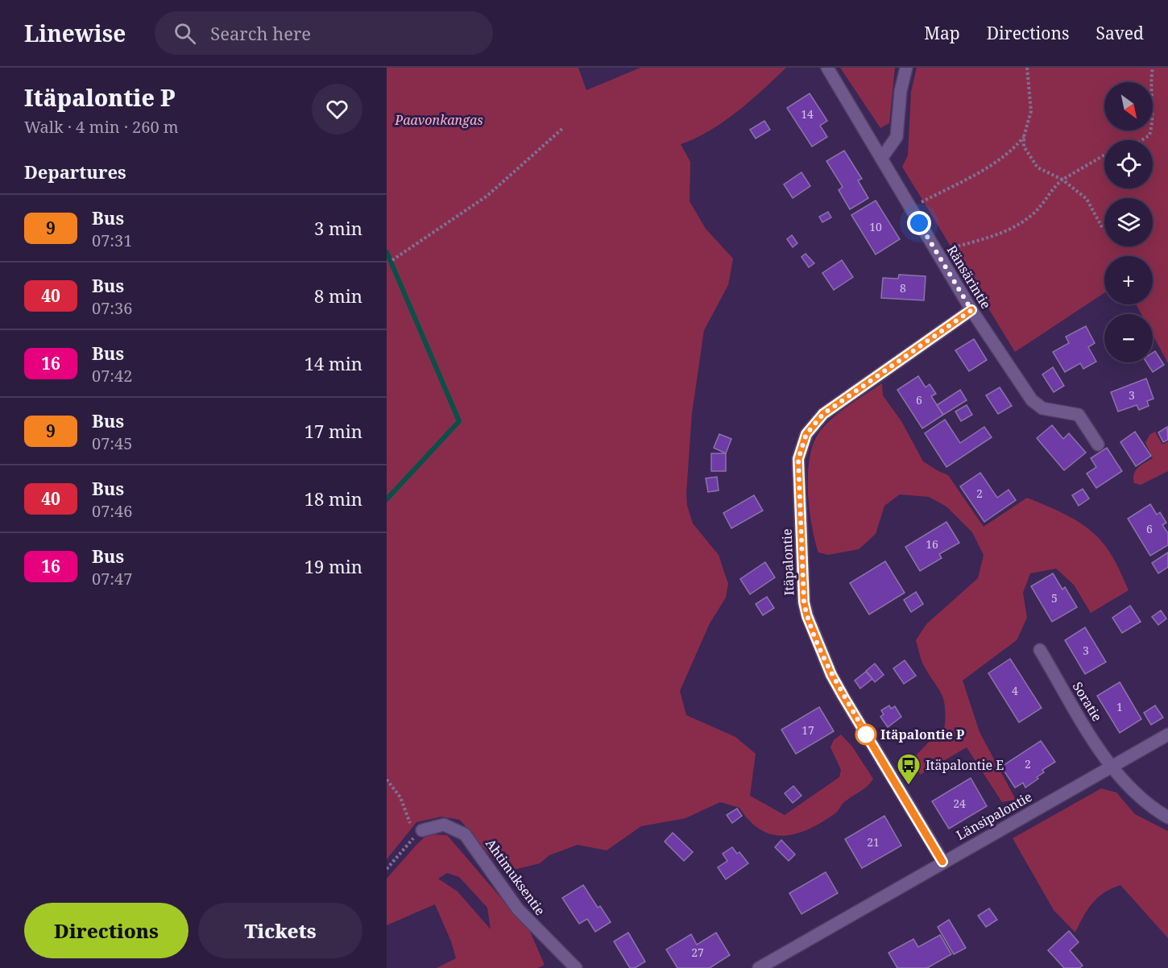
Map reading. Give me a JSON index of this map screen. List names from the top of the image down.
{
  "streets": {
    "street": [
      "Ränsärintie",
      "Itäpalontie",
      "Soratie",
      "Länsipalontie",
      "Ahtimuksentie"
    ]
  },
  "crossings": [
    ["Ränsärintie", "Itäpalontie"],
    ["Itäpalontie", "Länsipalontie"],
    ["Soratie", "Länsipalontie"]
  ],
  "parks": ["Paavonkangas"],
  "places": {
    "other": ["Itäpalontie P"],
    "bus stop": ["Itäpalontie E"]
  },
  "lines": ["bus line 9"],
  "house_numbers": [
    "14",
    "10",
    "8",
    "3",
    "6",
    "2",
    "6",
    "16",
    "5",
    "3",
    "4",
    "1",
    "17",
    "2",
    "24",
    "21",
    "27"
  ],
  "north": "bottom right",
  "page": {
    "header": "Linewise",
    "search": "Search here",
    "nav": ["Map", "Directions", "Saved"],
    "heading": [
      ["Itäpalontie P", "Walk · 4 min · 260 m"],
      "Departures"
    ],
    "map_buttons": ["+", "−"],
    "list": [
      {
        "mark": "9",
        "name": "Bus",
        "note": "07:31",
        "value": "3 min"
      },
      {
        "mark": "40",
        "name": "Bus",
        "note": "07:36",
        "value": "8 min"
      },
      {
        "mark": "16",
        "name": "Bus",
        "note": "07:42",
        "value": "14 min"
      },
      {
        "mark": "9",
        "name": "Bus",
        "note": "07:45",
        "value": "17 min"
      },
      {
        "mark": "40",
        "name": "Bus",
        "note": "07:46",
        "value": "18 min"
      },
      {
        "mark": "16",
        "name": "Bus",
        "note": "07:47",
        "value": "19 min"
      }
    ],
    "buttons": ["Directions", "Tickets"]
  }
}
